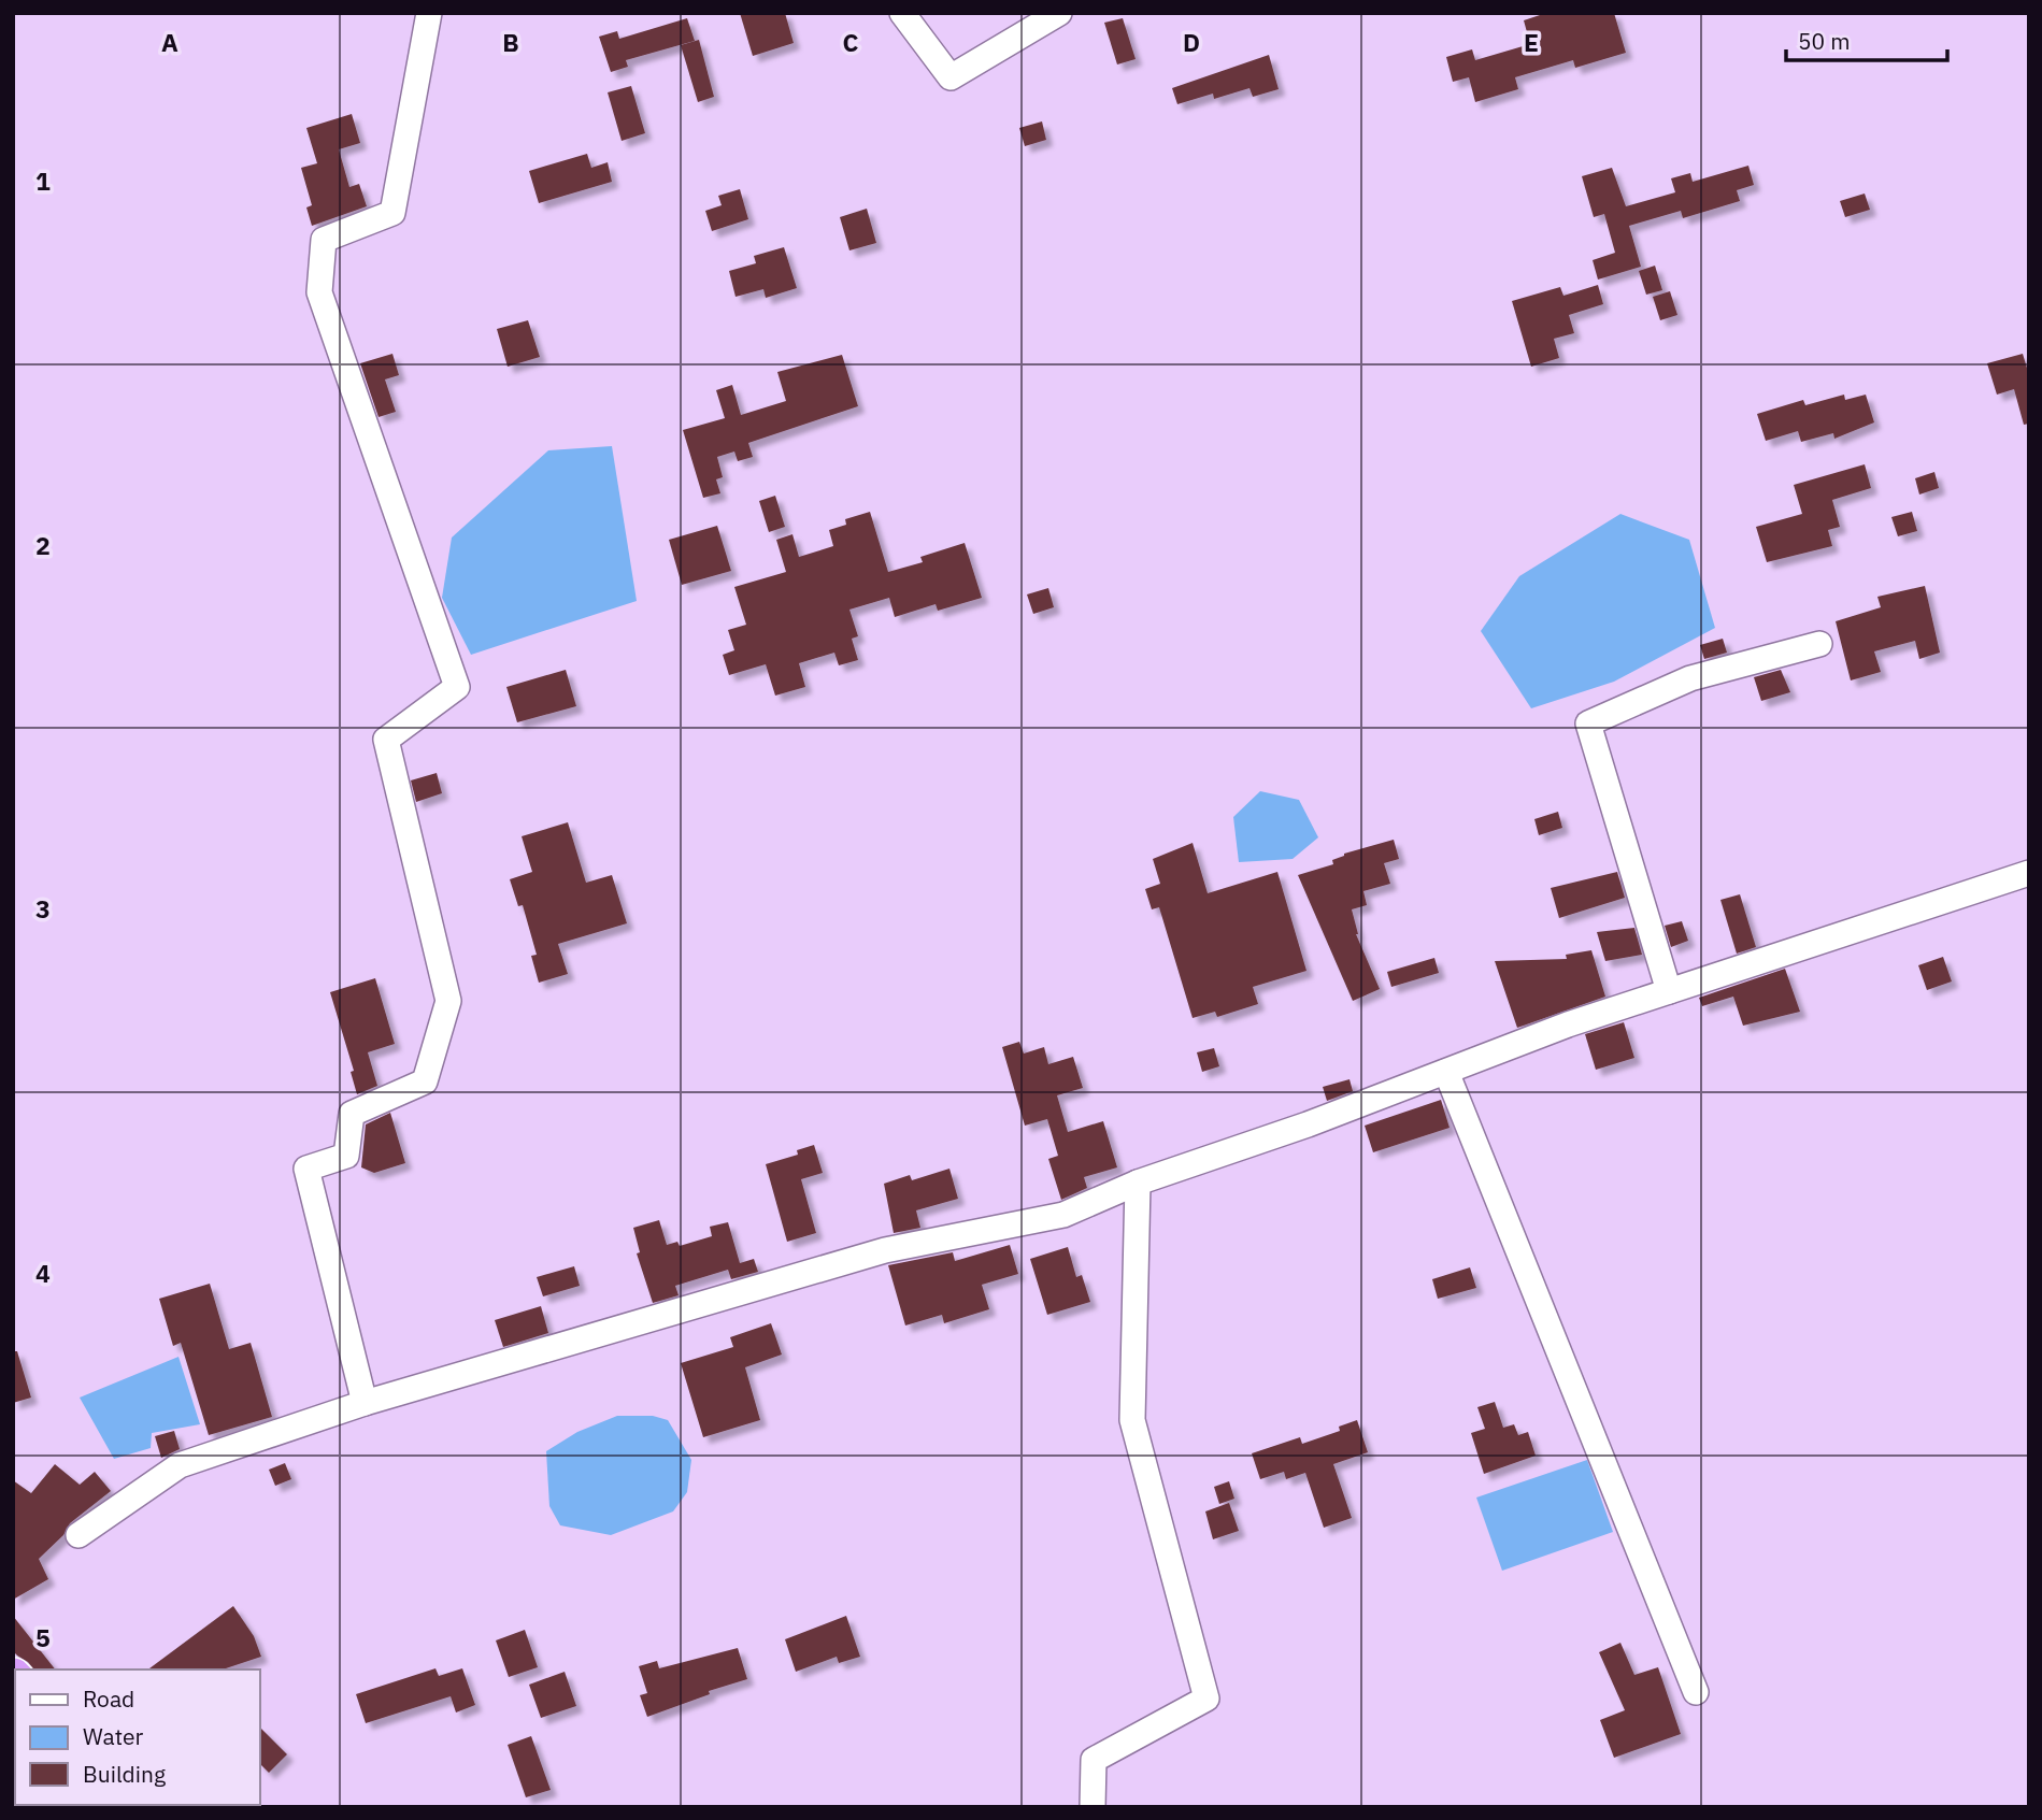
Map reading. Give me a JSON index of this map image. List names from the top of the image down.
{
  "legend": ["Road", "Water", "Building"],
  "scale_bar": "50 m",
  "grid": {
    "columns": [
      "A",
      "B",
      "C",
      "D",
      "E"
    ],
    "rows": [
      "1",
      "2",
      "3",
      "4",
      "5"
    ]
  }
}
